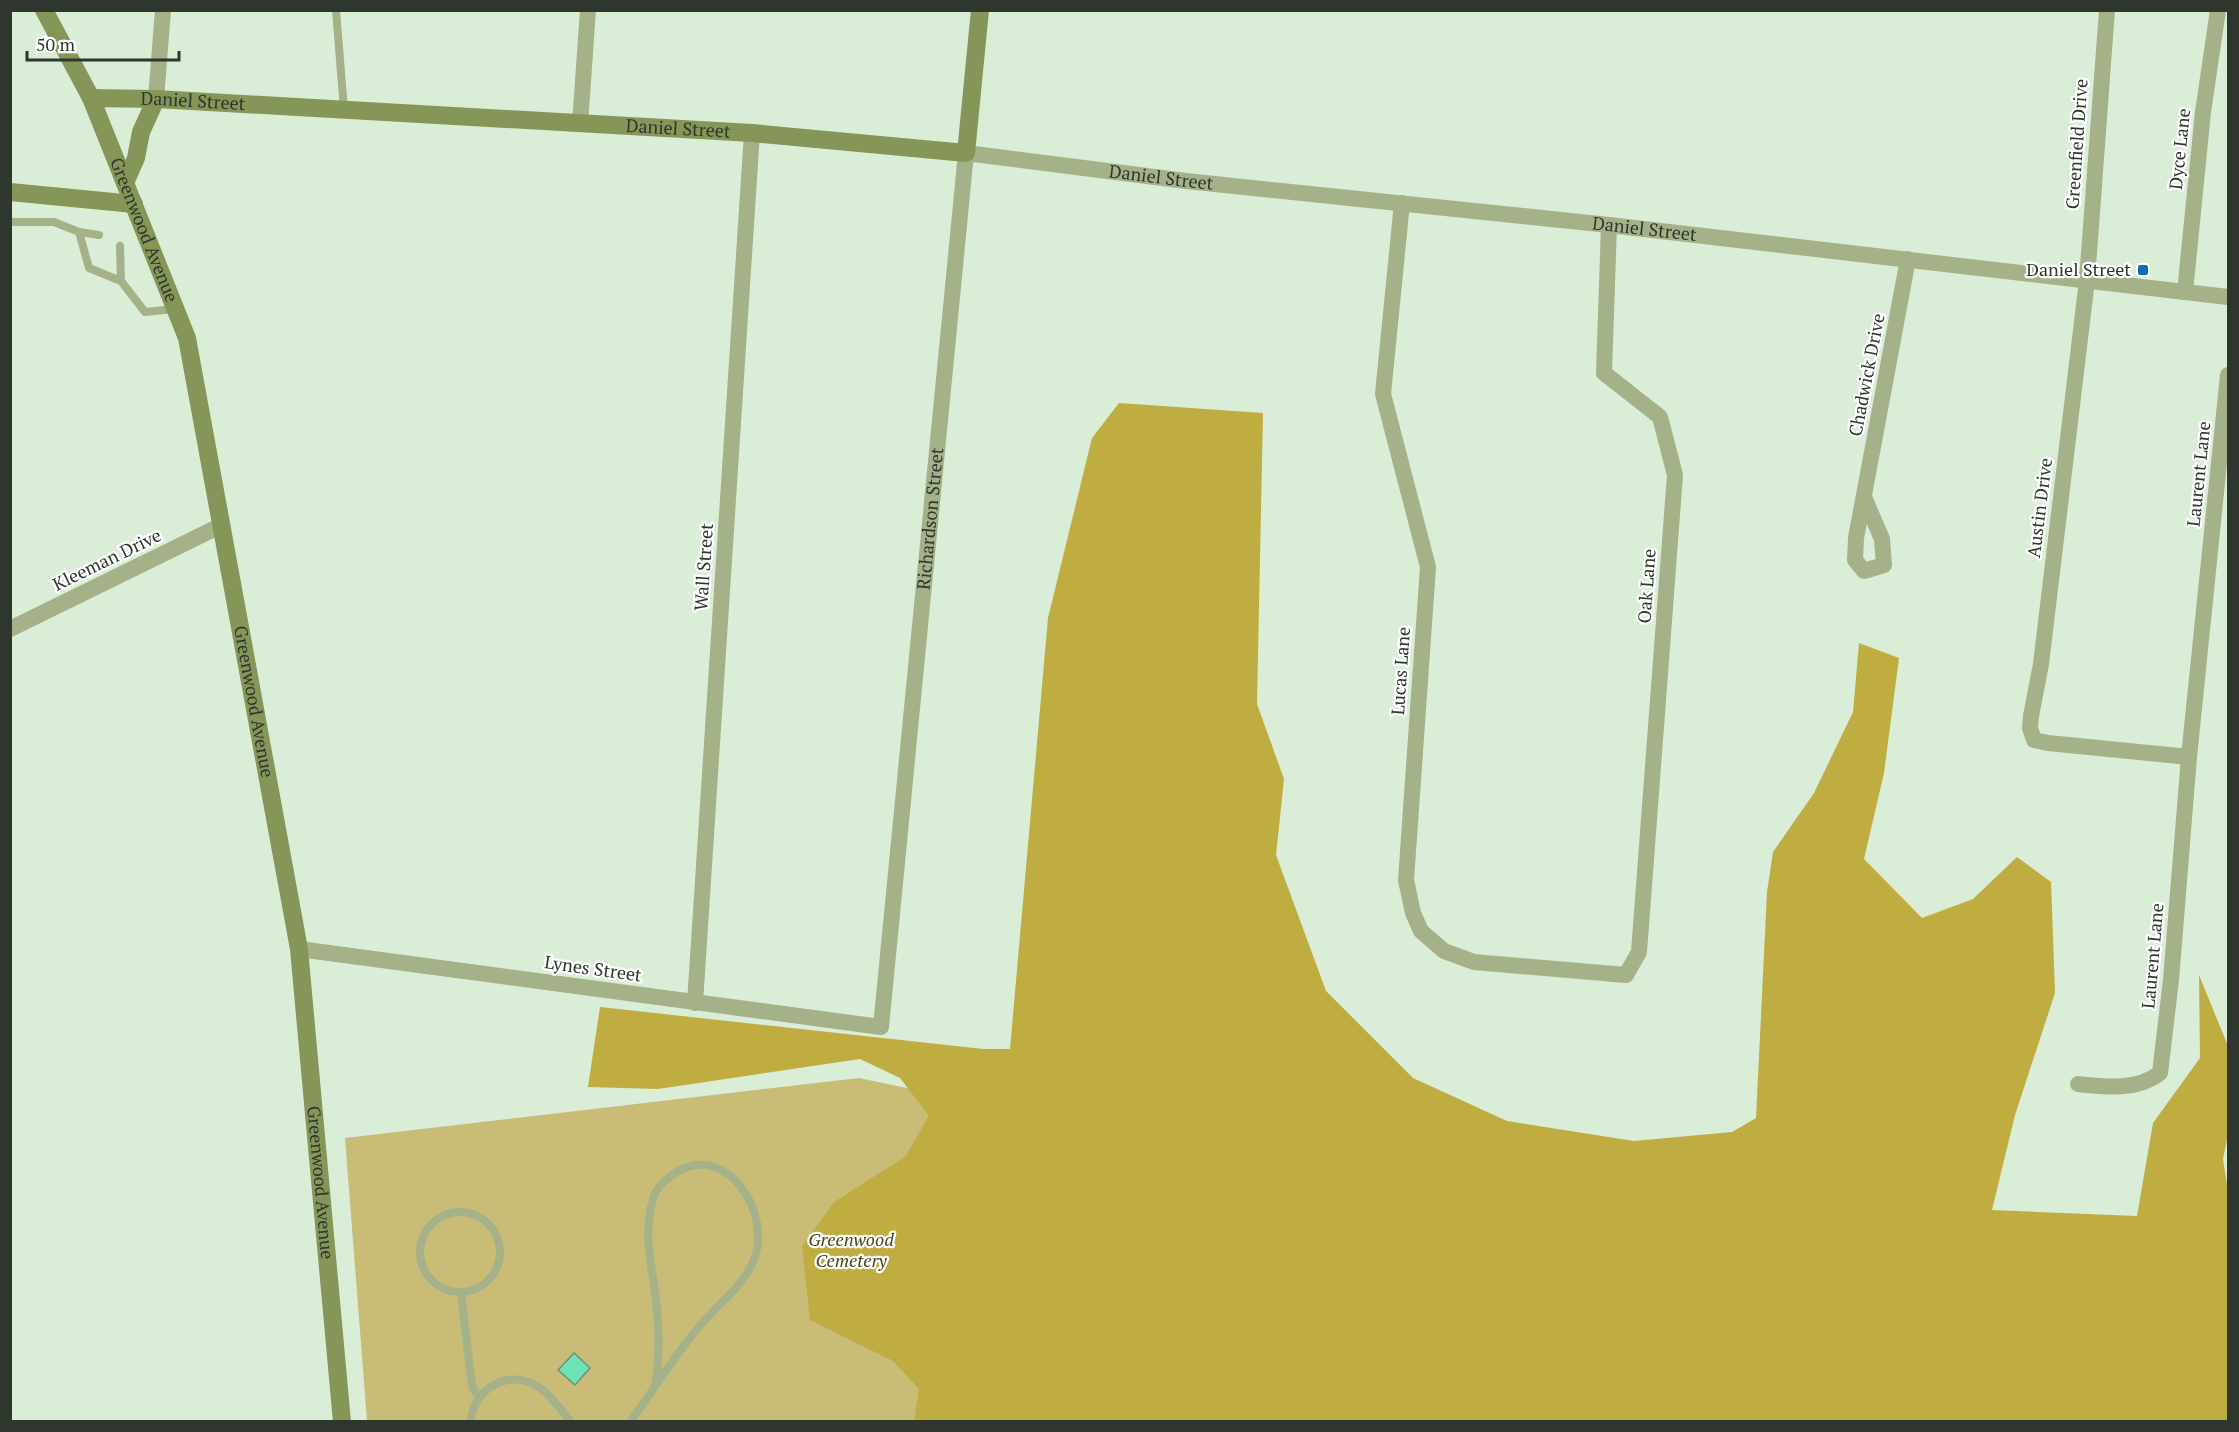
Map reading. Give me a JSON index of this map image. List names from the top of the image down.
{
  "streets": {
    "main road": ["Daniel Street", "Greenwood Avenue", "Richardson Street"],
    "street": [
      "Greenfield Drive",
      "Dyce Lane",
      "Chadwick Drive",
      "Laurent Lane",
      "Austin Drive",
      "Kleeman Drive",
      "Wall Street",
      "Oak Lane",
      "Lucas Lane",
      "Lynes Street"
    ]
  },
  "crossings": [
    ["Daniel Street", "Greenfield Drive"],
    ["Daniel Street", "Dyce Lane"],
    ["Daniel Street", "Greenwood Avenue"],
    ["Daniel Street", "Chadwick Drive"],
    ["Daniel Street", "Austin Drive"],
    ["Daniel Street", "Richardson Street"],
    ["Daniel Street", "Wall Street"],
    ["Daniel Street", "Oak Lane"],
    ["Daniel Street", "Lucas Lane"],
    ["Greenfield Drive", "Austin Drive"],
    ["Greenwood Avenue", "Kleeman Drive"],
    ["Greenwood Avenue", "Lynes Street"],
    ["Laurent Lane", "Austin Drive"],
    ["Richardson Street", "Lynes Street"],
    ["Wall Street", "Lynes Street"],
    ["Oak Lane", "Lucas Lane"]
  ],
  "parks": ["Greenwood Cemetery"],
  "places": {
    "transit": ["Daniel Street"]
  },
  "scale_bar": "50 m"
}
